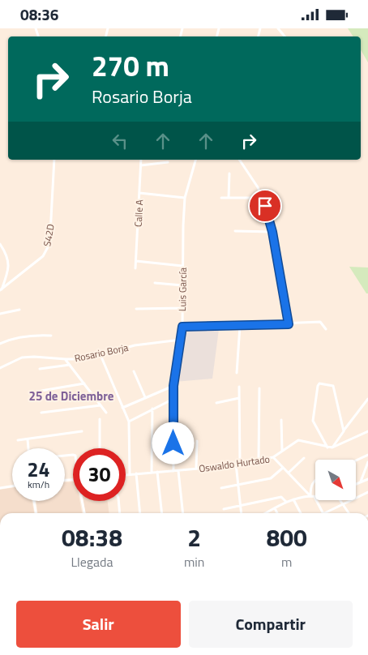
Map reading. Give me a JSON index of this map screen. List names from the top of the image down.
{
  "streets": {
    "street": [
      "Calle A",
      "S42D",
      "Luis García",
      "Rosario Borja",
      "Oswaldo Hurtado"
    ]
  },
  "crossings": [
    ["Luis García", "Rosario Borja"],
    ["Luis García", "Oswaldo Hurtado"]
  ],
  "districts": ["25 de Diciembre"],
  "north": "bottom right",
  "page": {
    "status": "08:36",
    "turn": ["270 m", "Rosario Borja"],
    "speed": "24 km/h",
    "limit": "30",
    "eta": [
      "08:38",
      "Llegada",
      "2",
      "min",
      "800",
      "m"
    ],
    "buttons": ["Salir", "Compartir"]
  }
}
